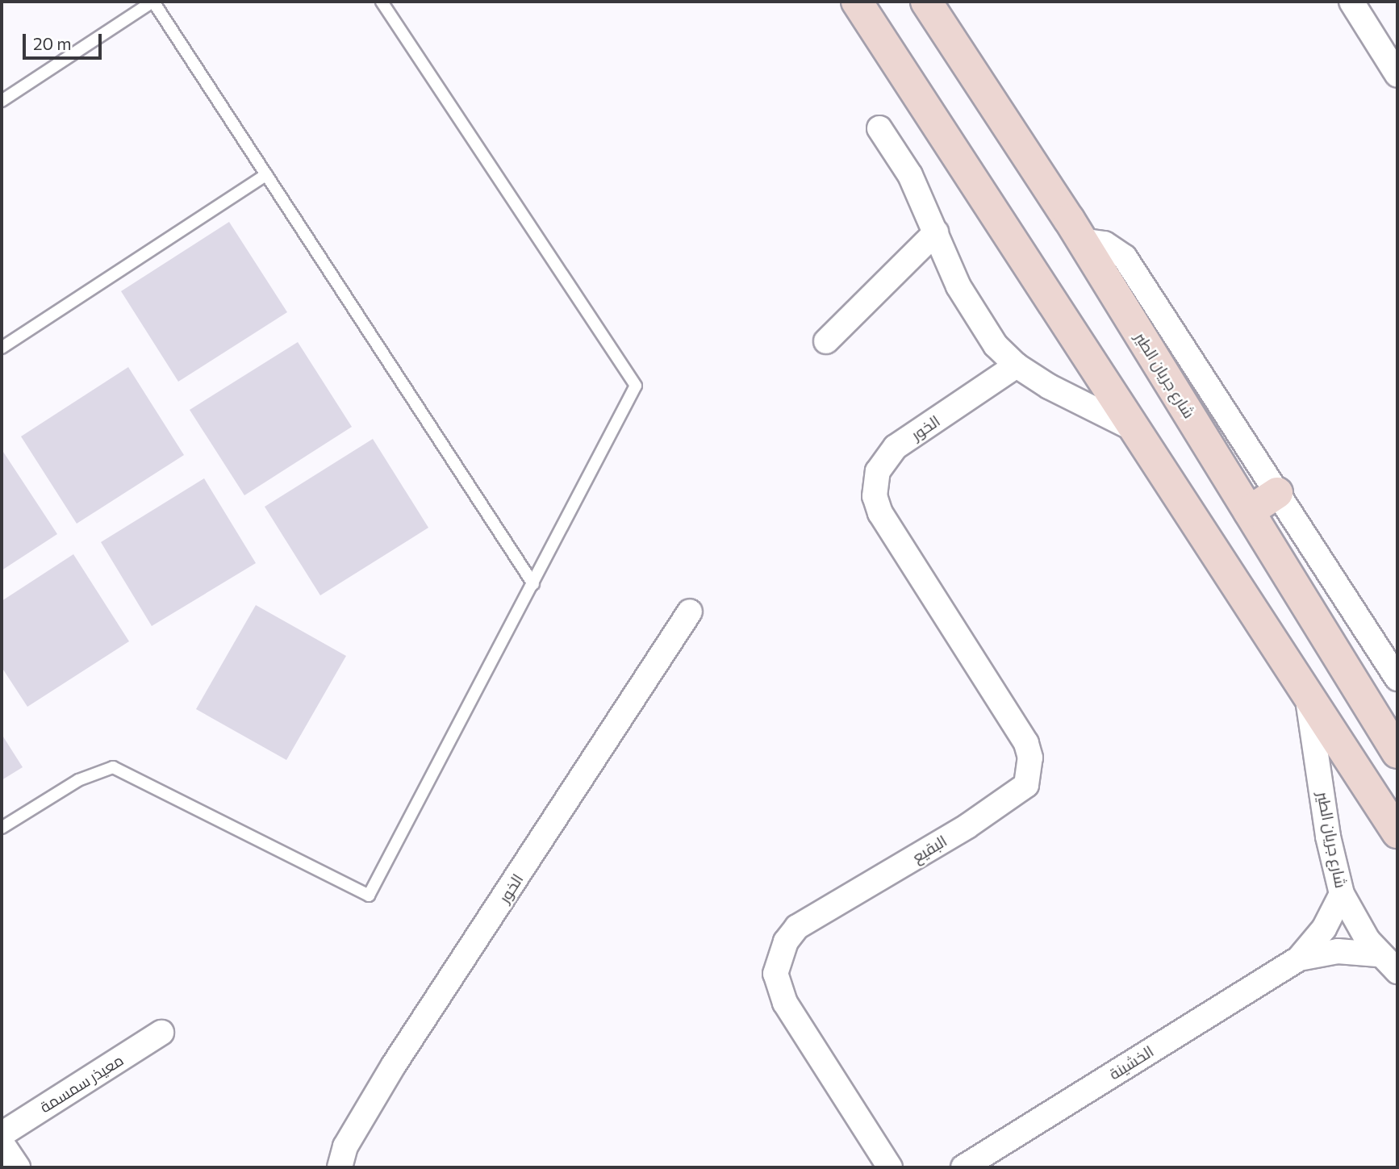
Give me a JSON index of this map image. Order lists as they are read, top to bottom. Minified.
{"streets":{"street":["شارع جريان الطير","الخور","البقيع","الخشينة","معيذر سمسمة"]},"crossings":[["شارع جريان الطير","الخشينة"],["الخور","البقيع"]],"scale_bar":"20 m"}
